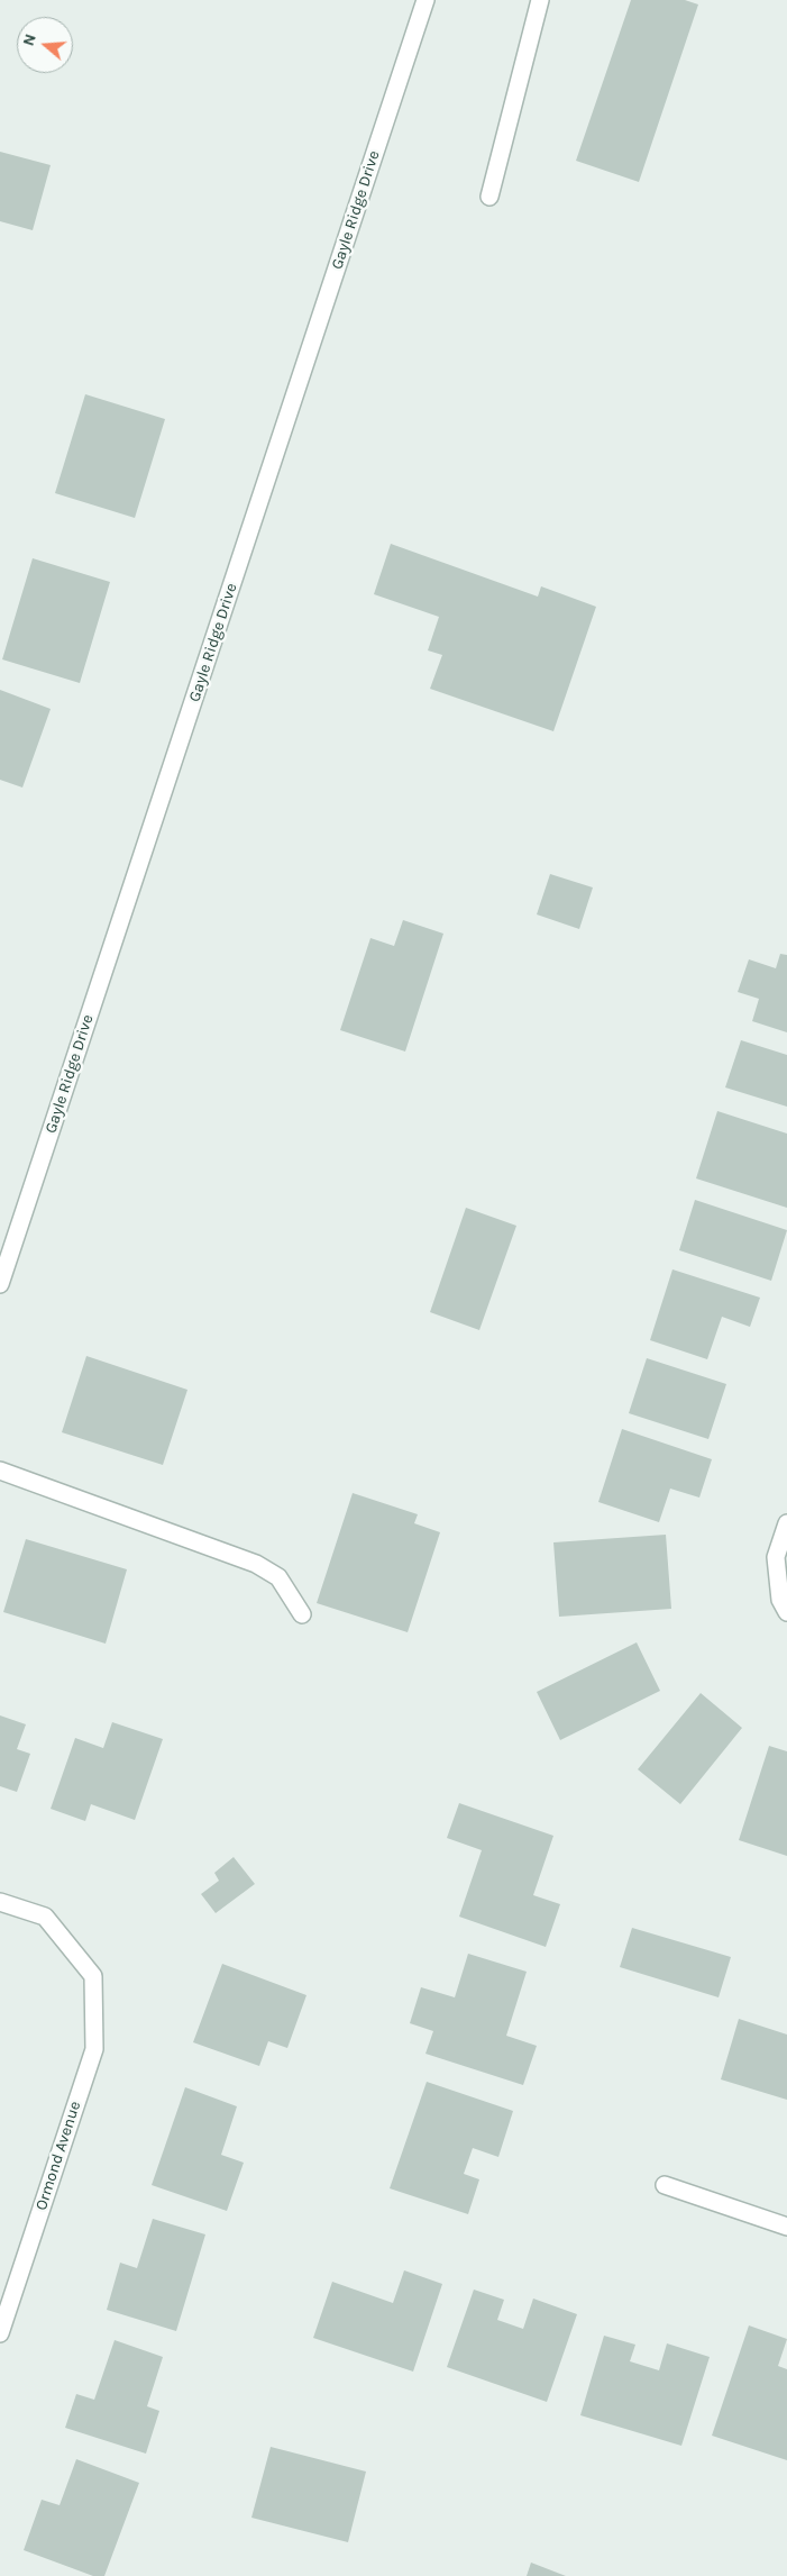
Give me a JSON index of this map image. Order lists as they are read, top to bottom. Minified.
{"streets":{"street":["Gayle Ridge Drive","Ormond Avenue"]},"north":"left"}
